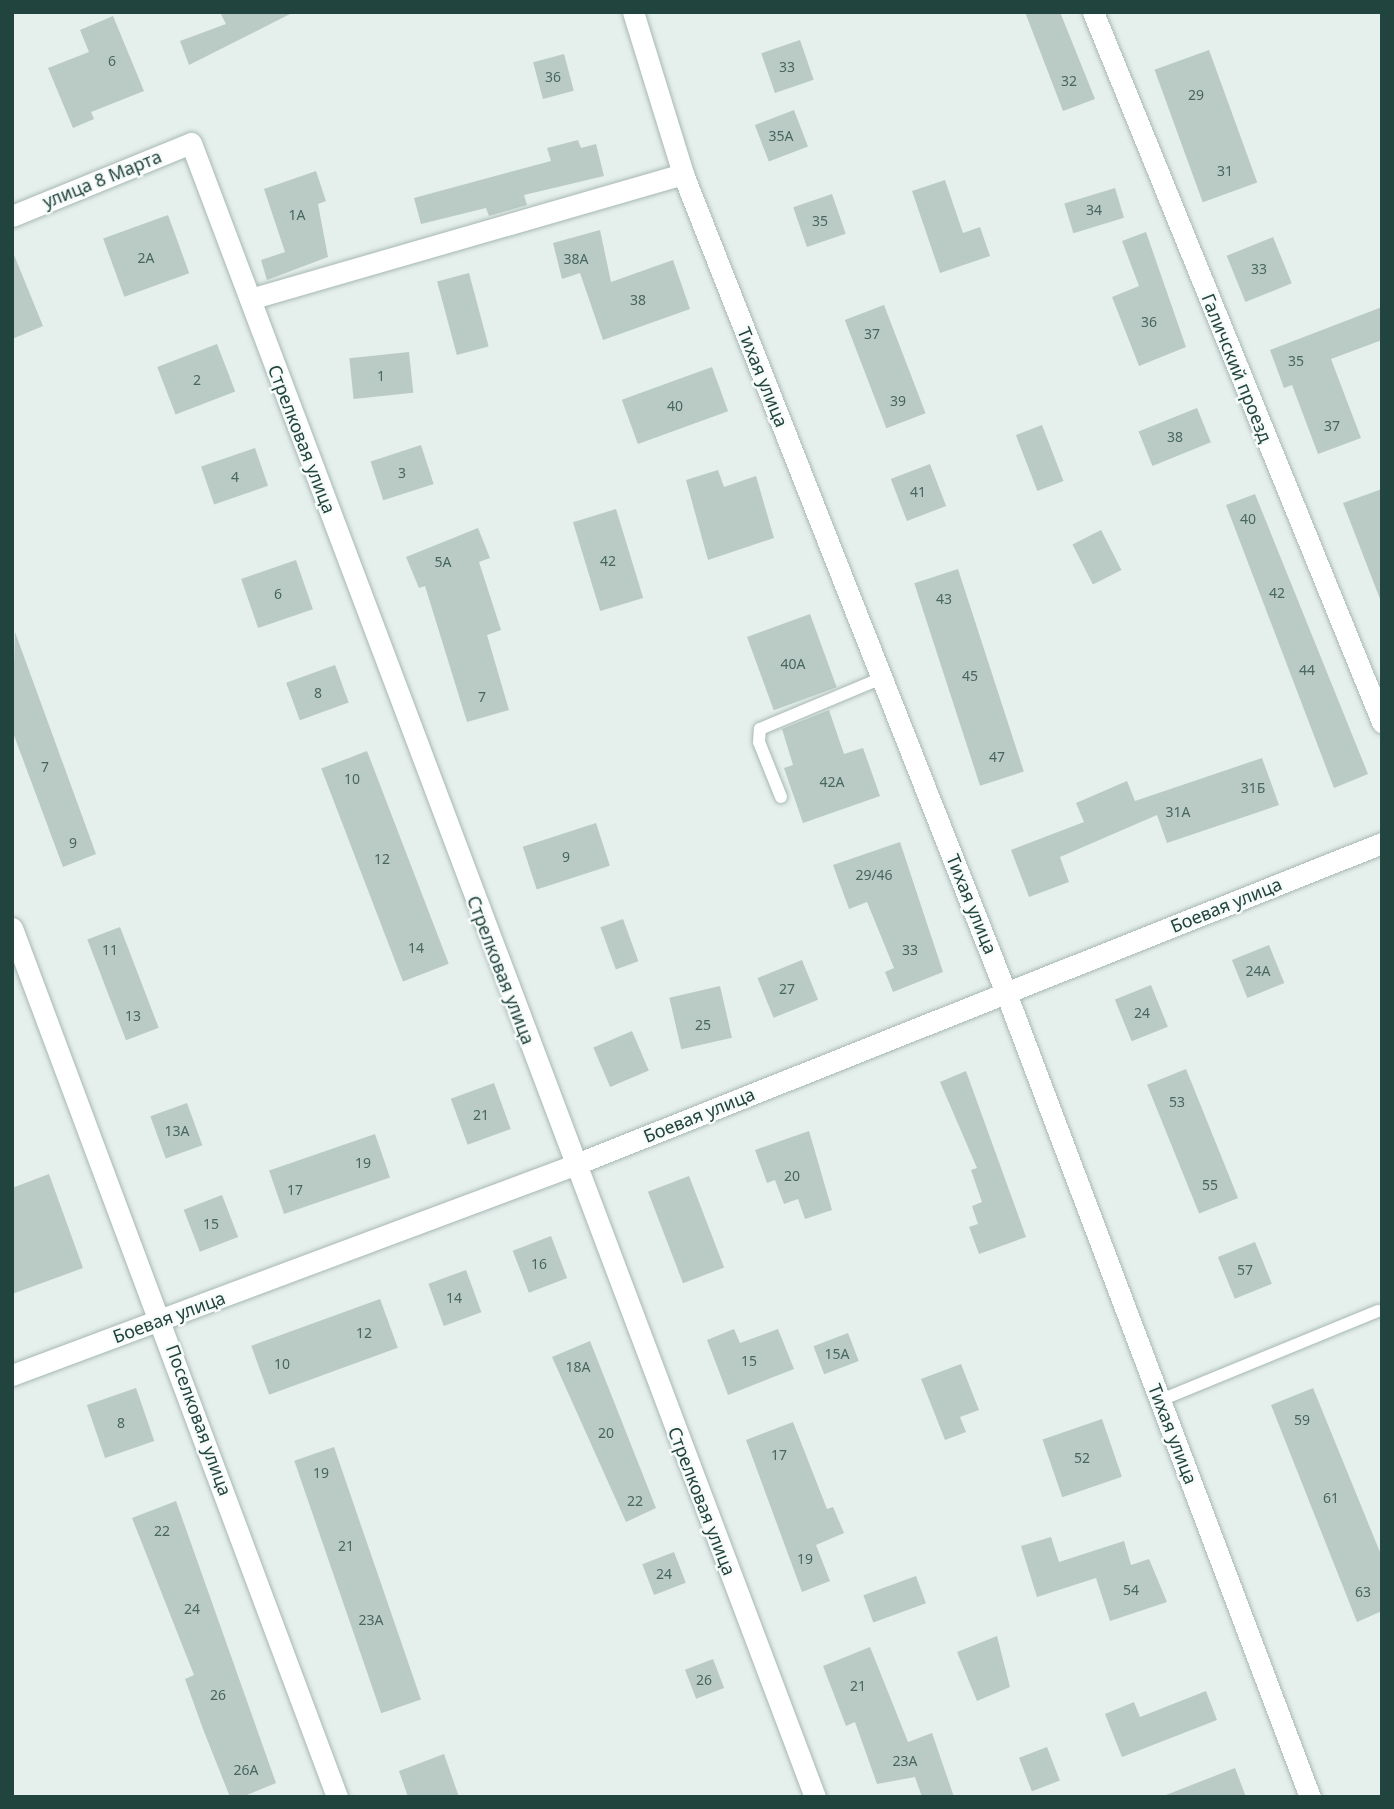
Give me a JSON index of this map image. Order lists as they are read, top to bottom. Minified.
{"streets":{"street":["улица 8 Марта","Галичский проезд","Тихая улица","Стрелковая улица","Боевая улица","Поселковая улица"]},"crossings":[["улица 8 Марта","Стрелковая улица"],["Тихая улица","Боевая улица"],["Стрелковая улица","Боевая улица"],["Боевая улица","Поселковая улица"]],"house_numbers":["6","33","36","32","29","35А","31","34","1А","35","2А","38А","33","38","36","37","35","1","2","39","40","37","38","3","4","41","40","42","5А","42","6","43","40А","44","45","8","7","47","7","10","42А","31Б","31А","9","9","12","29/46","14","11","33","24А","27","24","13","25","53","21","13А","19","20","55","17","15","16","57","14","12","15А","15","10","18А","59","8","20","17","52","19","61","22","22","21","19","24","54","63","24","23А","26","21","26","23А","26А"]}
